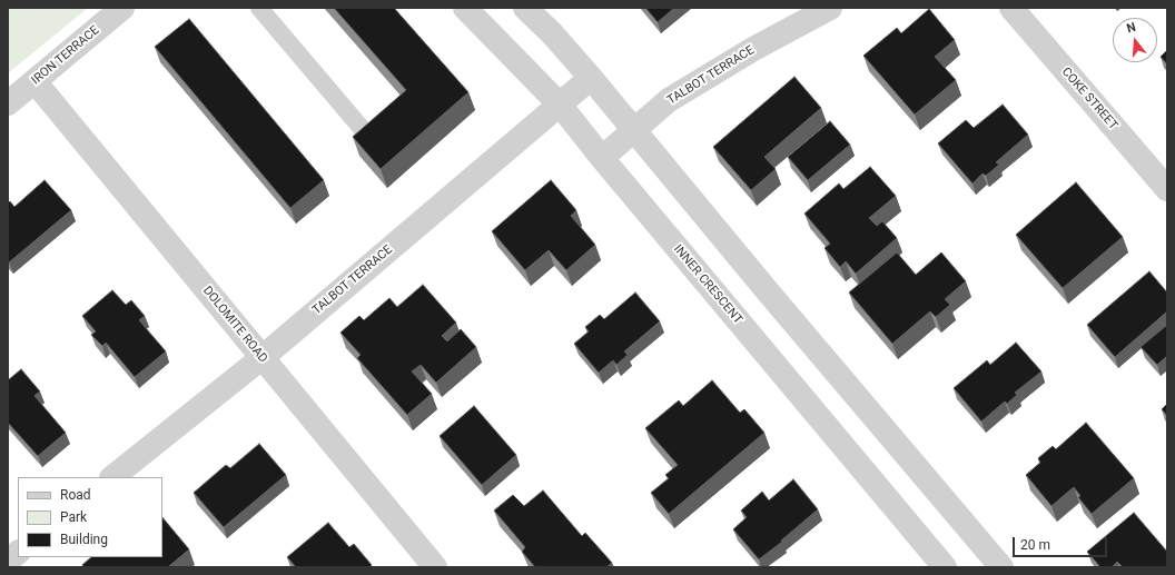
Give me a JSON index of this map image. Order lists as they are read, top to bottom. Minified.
{"streets":{"street":["IRON TERRACE","TALBOT TERRACE","COKE STREET","INNER CRESCENT","DOLOMITE ROAD"]},"crossings":[["IRON TERRACE","DOLOMITE ROAD"],["TALBOT TERRACE","INNER CRESCENT"],["TALBOT TERRACE","DOLOMITE ROAD"]],"legend":["Road","Park","Building"],"scale_bar":"20 m","north":"top"}
